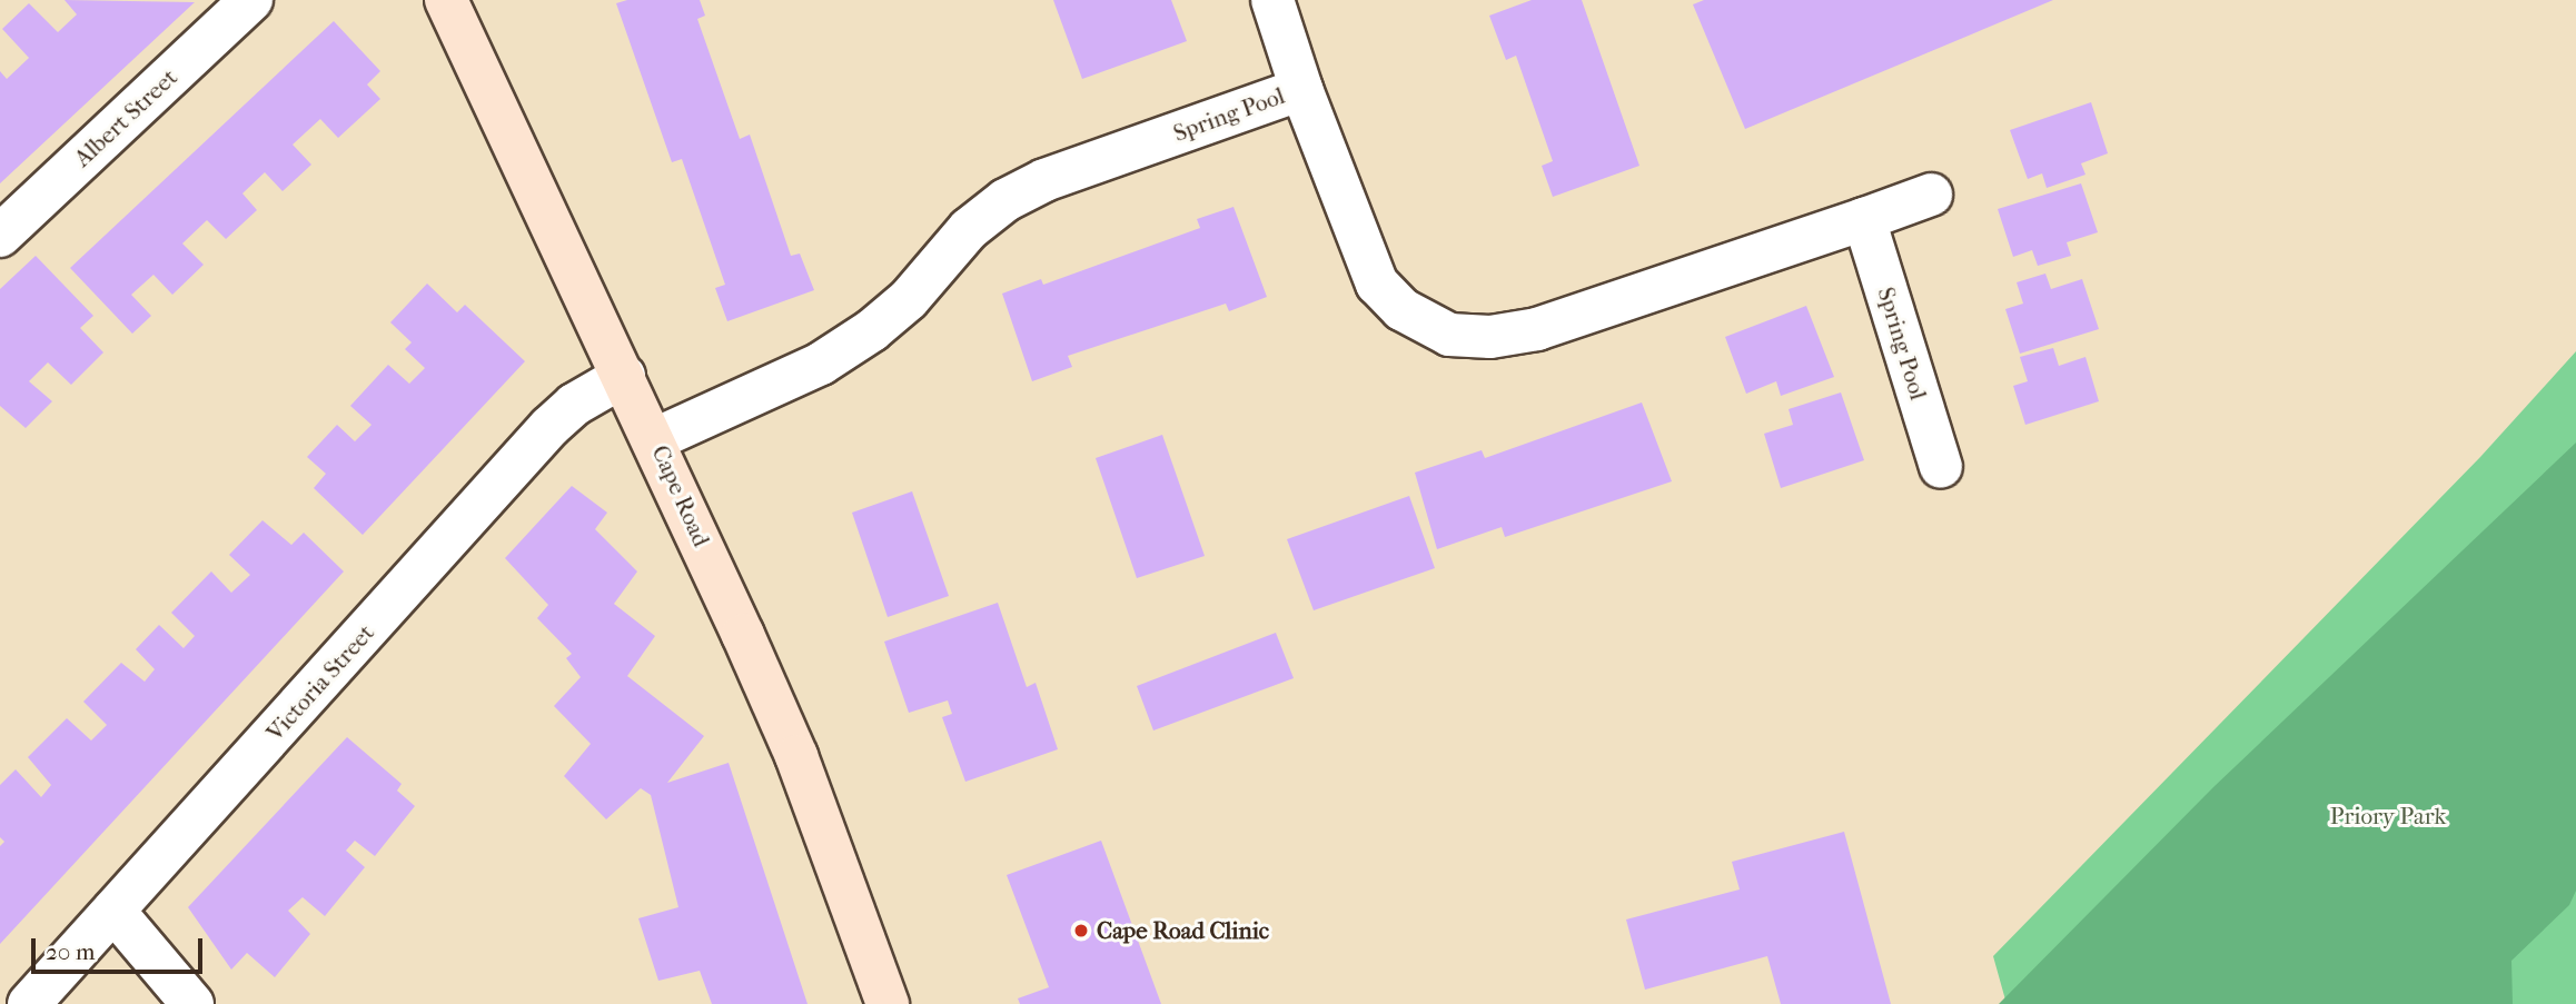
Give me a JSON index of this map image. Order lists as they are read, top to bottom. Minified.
{"streets":{"street":["Spring Pool","Albert Street","Cape Road","Victoria Street"]},"crossings":[["Spring Pool","Cape Road"],["Cape Road","Victoria Street"]],"parks":["Priory Park"],"places":["Cape Road Clinic"],"scale_bar":"20 m"}
